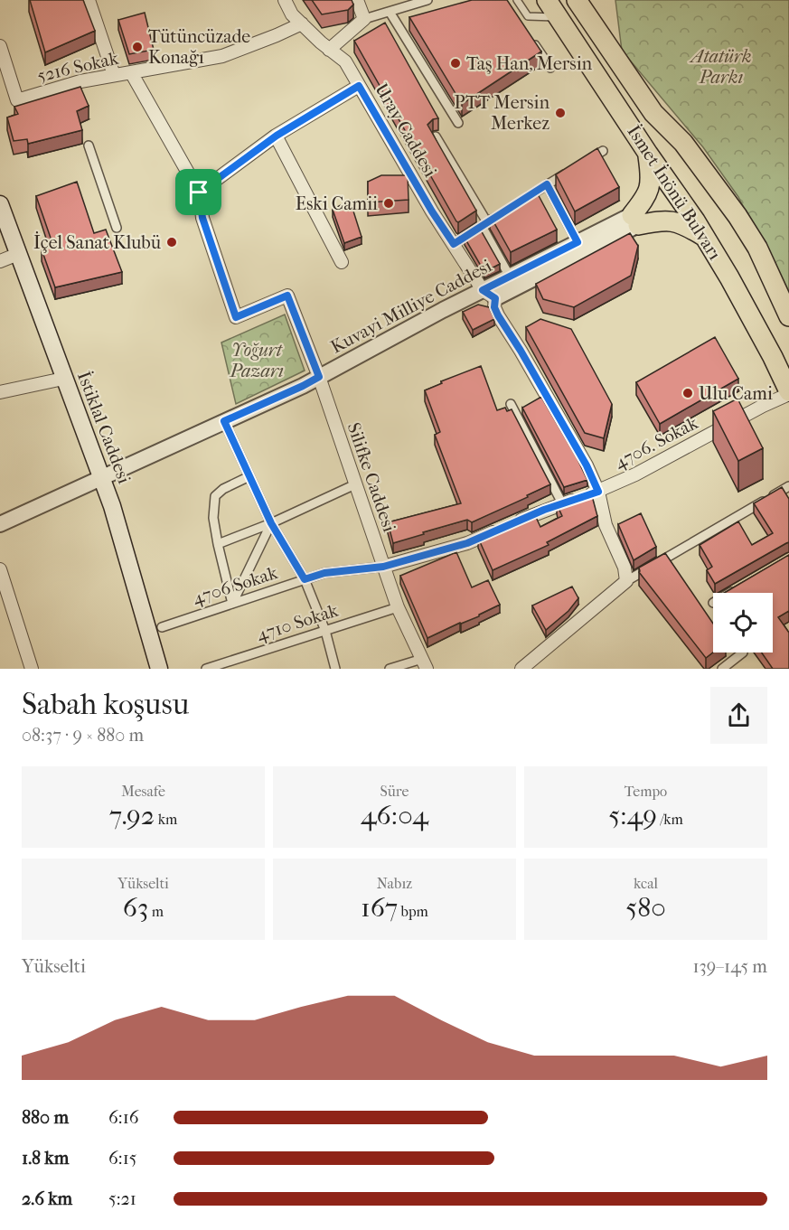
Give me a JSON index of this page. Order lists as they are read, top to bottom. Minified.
{"streets":{"main road":["İsmet İnönü Bulvarı","İstiklal Caddesi"],"street":["5216 Sokak","Uray Caddesi","Kuvayi Milliye Caddesi","4706. Sokak","Silifke Caddesi","4706 Sokak","4710 Sokak"]},"crossings":[["5216 Sokak","Uray Caddesi"],["Uray Caddesi","Kuvayi Milliye Caddesi"],["Uray Caddesi","4706. Sokak"],["İsmet İnönü Bulvarı","4706. Sokak"],["Kuvayi Milliye Caddesi","İstiklal Caddesi"],["Kuvayi Milliye Caddesi","Silifke Caddesi"],["4706. Sokak","Silifke Caddesi"],["4706. Sokak","4706 Sokak"],["Silifke Caddesi","4706 Sokak"],["Silifke Caddesi","4710 Sokak"]],"parks":["Atatürk Parkı","Yoğurt Pazarı"],"places":["Tütüncüzade Konağı","Taş Han, Mersin","PTT Mersin Merkez","Eski Camii","İçel Sanat Klubü","Ulu Cami"],"page":{"heading":["Sabah koşusu","08:37 · 9 × 880 m"],"stats":[["Mesafe","7.92 km"],["Süre","46:04"],["Tempo","5:49 /km"],["Yükselti","63 m"],["Nabız","167 bpm"],["kcal","580"]],"chart":["Yükselti","139–145 m"],"list":[{"name":"880 m","note":"6:16"},{"name":"1.8 km","note":"6:15"},{"name":"2.6 km","note":"5:21"}]}}
